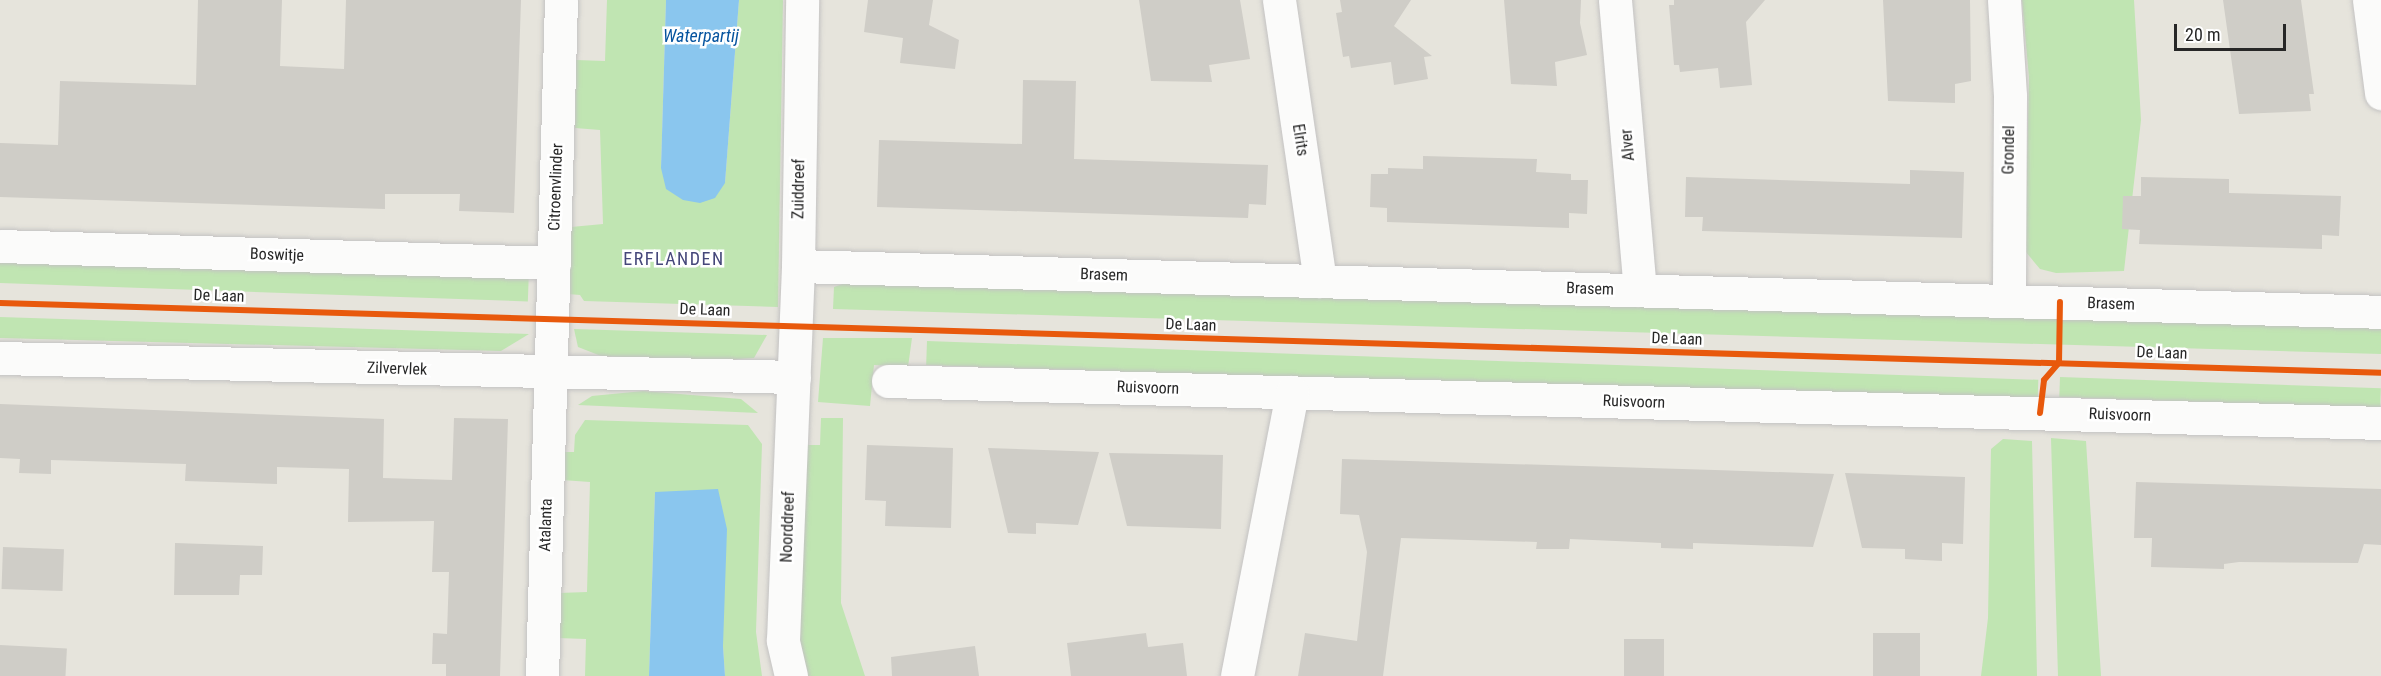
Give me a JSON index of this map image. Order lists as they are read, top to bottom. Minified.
{"streets":{"street":["Elrits","Alver","Grondel","Citroenvlinder","Zuiddreef","Boswitje","Brasem","Zilvervlek","Ruisvoorn","Atalanta","Noorddreef"],"cycle path":["De Laan"]},"crossings":[["Elrits","Brasem"],["Alver","Brasem"],["Grondel","Brasem"],["Citroenvlinder","Boswitje"],["Citroenvlinder","Zilvervlek"],["Citroenvlinder","Atalanta"],["Zuiddreef","Brasem"],["Zuiddreef","Zilvervlek"],["Zuiddreef","Noorddreef"],["Zilvervlek","Atalanta"],["Zilvervlek","Noorddreef"]],"districts":["ERFLANDEN"],"water":["Waterpartij"],"scale_bar":"20 m"}
